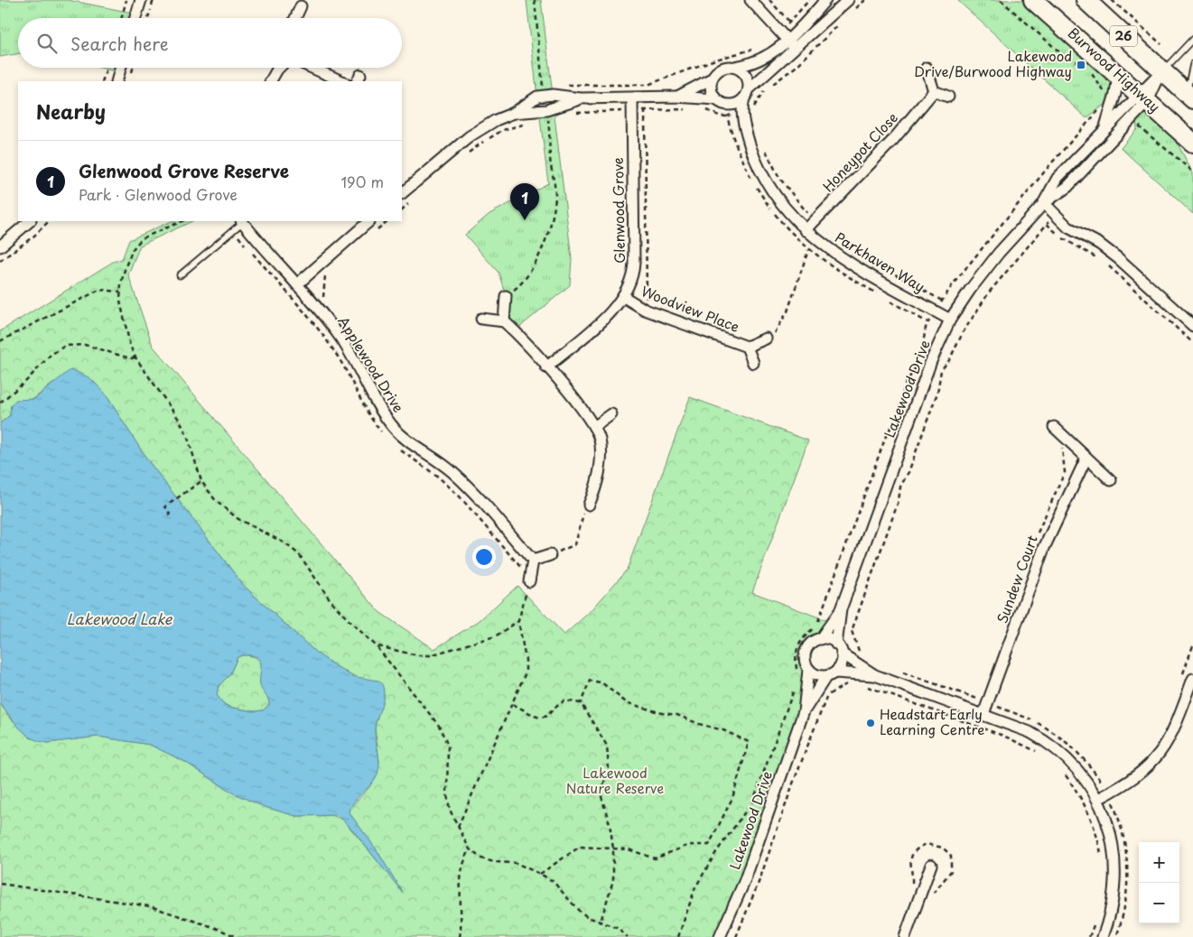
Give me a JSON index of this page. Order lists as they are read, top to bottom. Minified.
{"streets":{"highway":["26","Burwood Highway"],"street":["Honeypot Close","Glenwood Grove","Parkhaven Way","Woodview Place","Applewood Drive","Lakewood Drive","Sundew Court"]},"crossings":[["26","Lakewood Drive"],["Burwood Highway","Lakewood Drive"],["Honeypot Close","Parkhaven Way"],["Glenwood Grove","Woodview Place"],["Parkhaven Way","Lakewood Drive"]],"water":["Lakewood Lake"],"parks":["Lakewood Nature Reserve"],"places":{"transit":["Lakewood Drive/Burwood Highway"],"other":["Headstart Early Learning Centre"]},"page":{"search":"Search here","heading":"Nearby","list":[{"mark":"1","name":"Glenwood Grove Reserve","note":"Park · Glenwood Grove","value":"190 m"}],"pins":"1","map_buttons":["+","−"]}}
